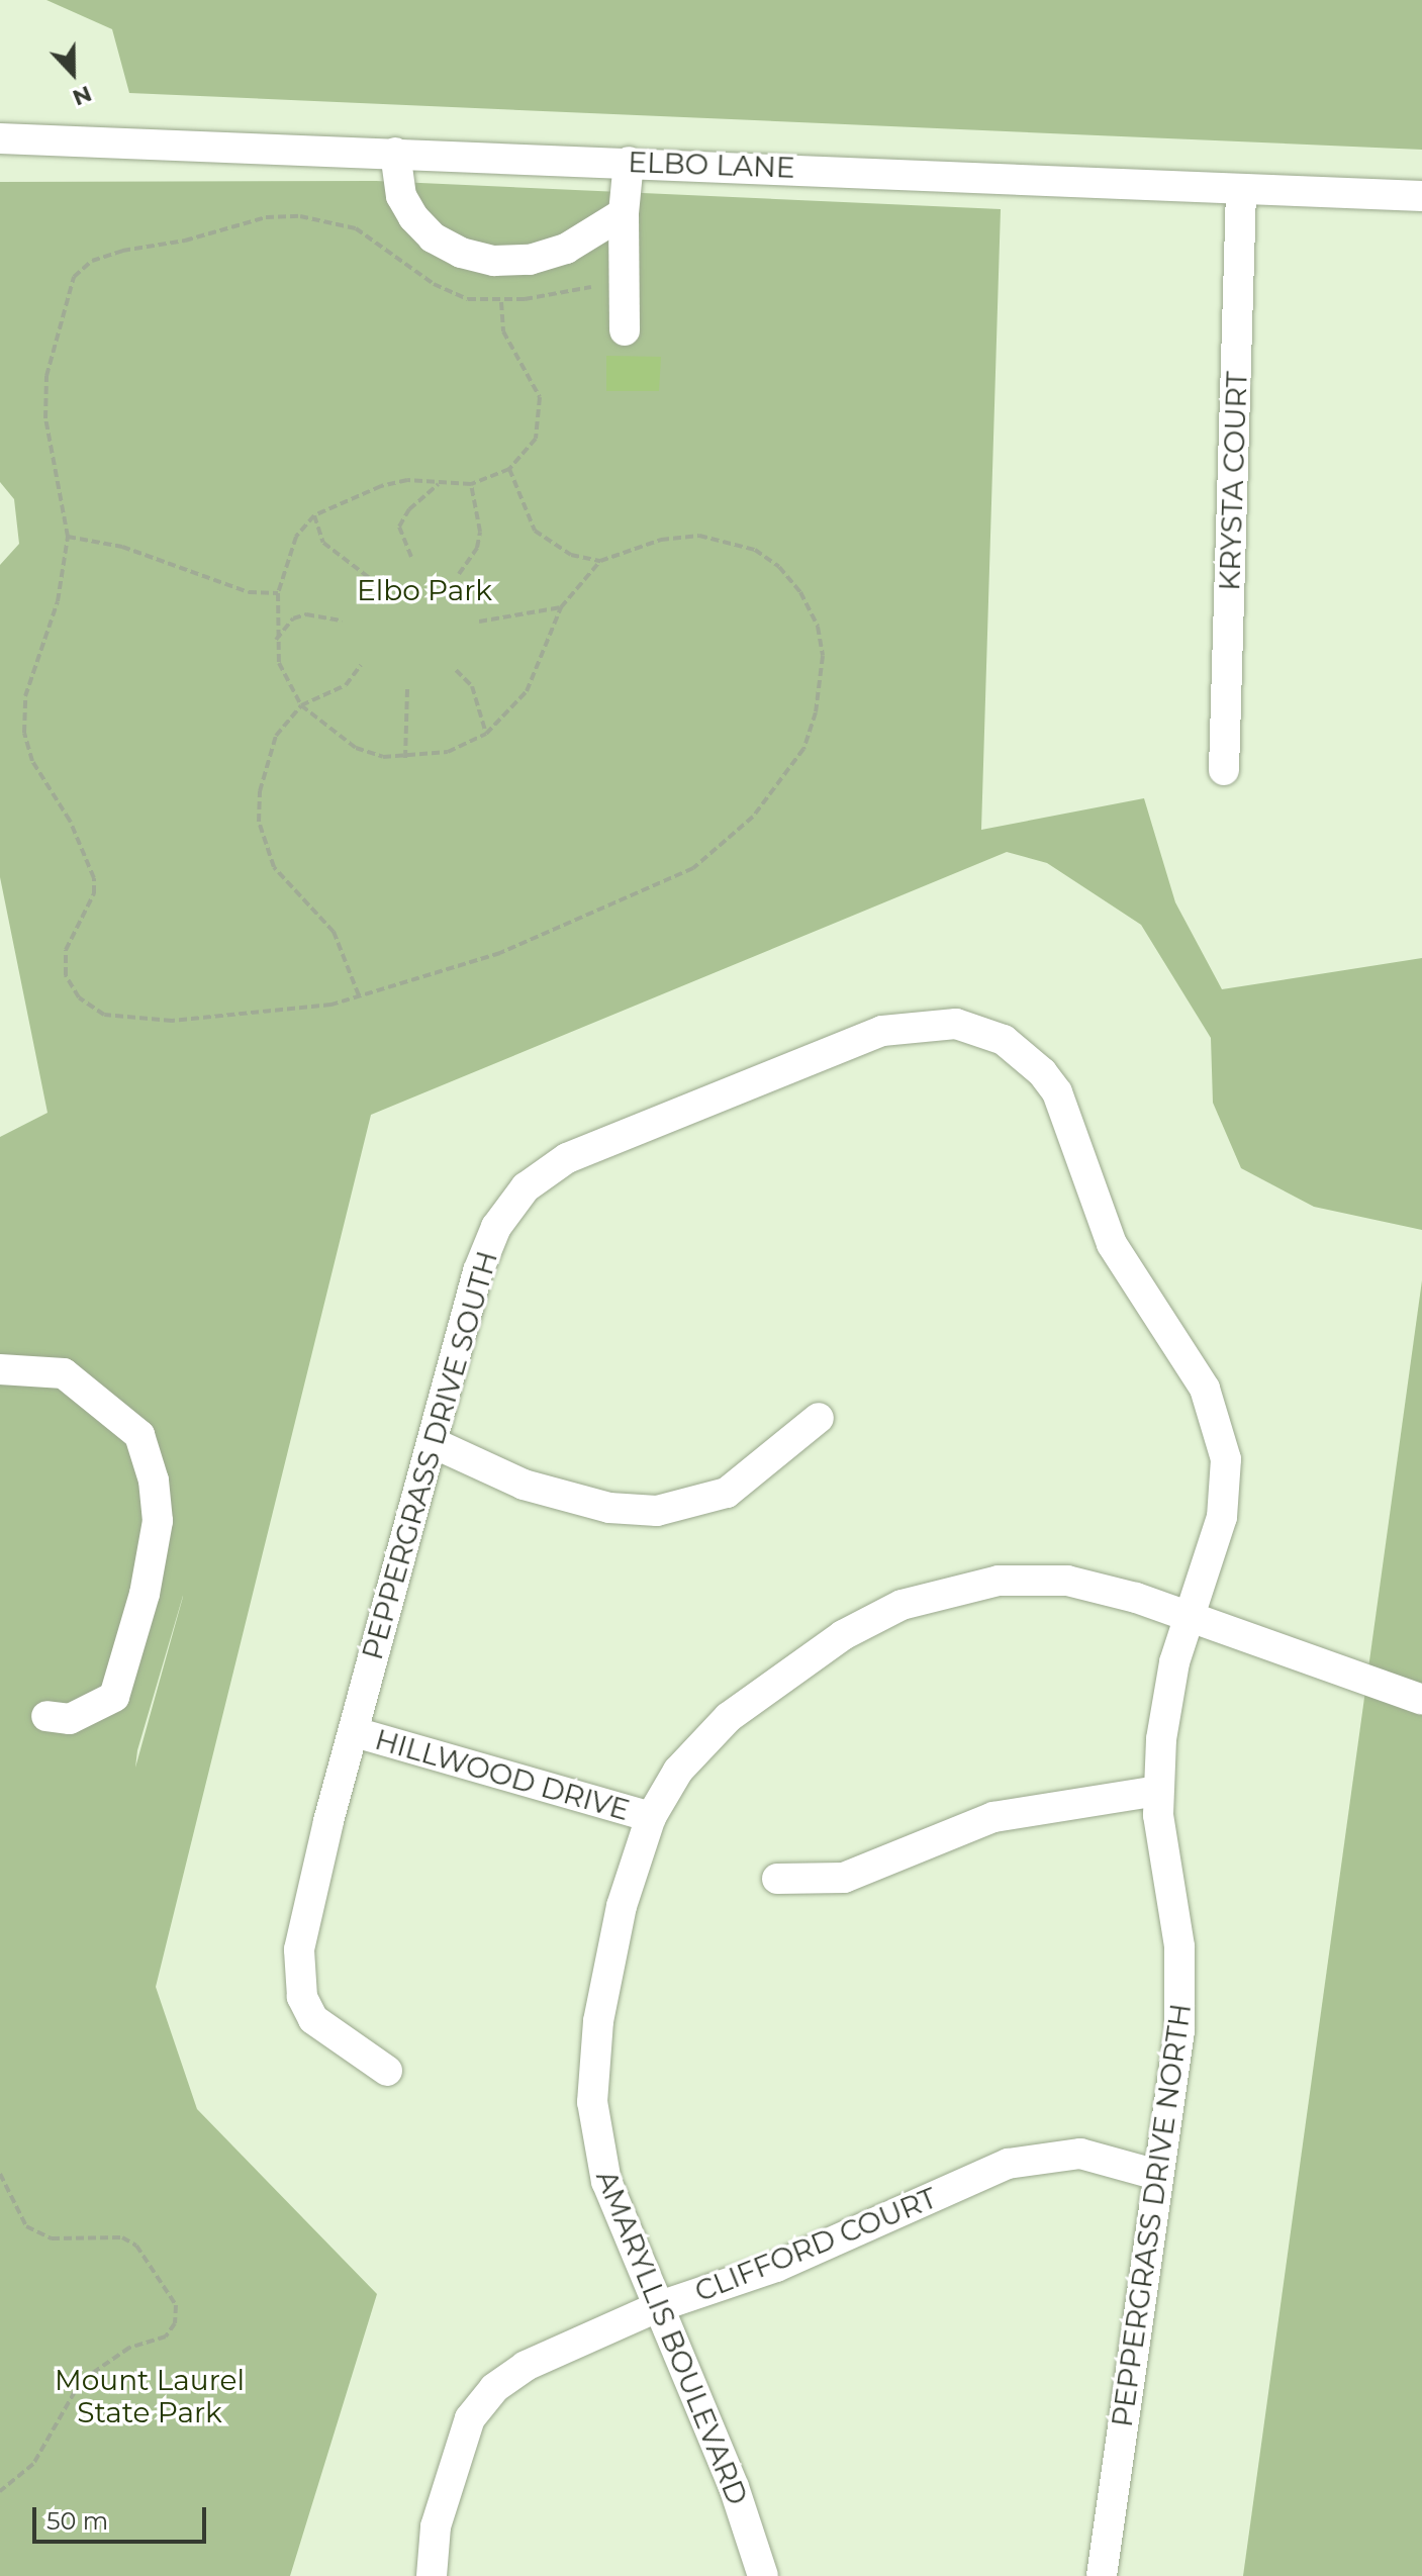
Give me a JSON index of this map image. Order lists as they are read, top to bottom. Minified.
{"streets":{"street":["ELBO LANE","KRYSTA COURT","PEPPERGRASS DRIVE SOUTH","HILLWOOD DRIVE","PEPPERGRASS DRIVE NORTH","CLIFFORD COURT","AMARYLLIS BOULEVARD"]},"crossings":[["ELBO LANE","KRYSTA COURT"],["PEPPERGRASS DRIVE SOUTH","HILLWOOD DRIVE"],["PEPPERGRASS DRIVE SOUTH","PEPPERGRASS DRIVE NORTH"],["PEPPERGRASS DRIVE SOUTH","AMARYLLIS BOULEVARD"],["HILLWOOD DRIVE","AMARYLLIS BOULEVARD"],["PEPPERGRASS DRIVE NORTH","CLIFFORD COURT"],["PEPPERGRASS DRIVE NORTH","AMARYLLIS BOULEVARD"],["CLIFFORD COURT","AMARYLLIS BOULEVARD"]],"parks":["Elbo Park","Mount Laurel State Park"],"scale_bar":"50 m","north":"bottom"}
